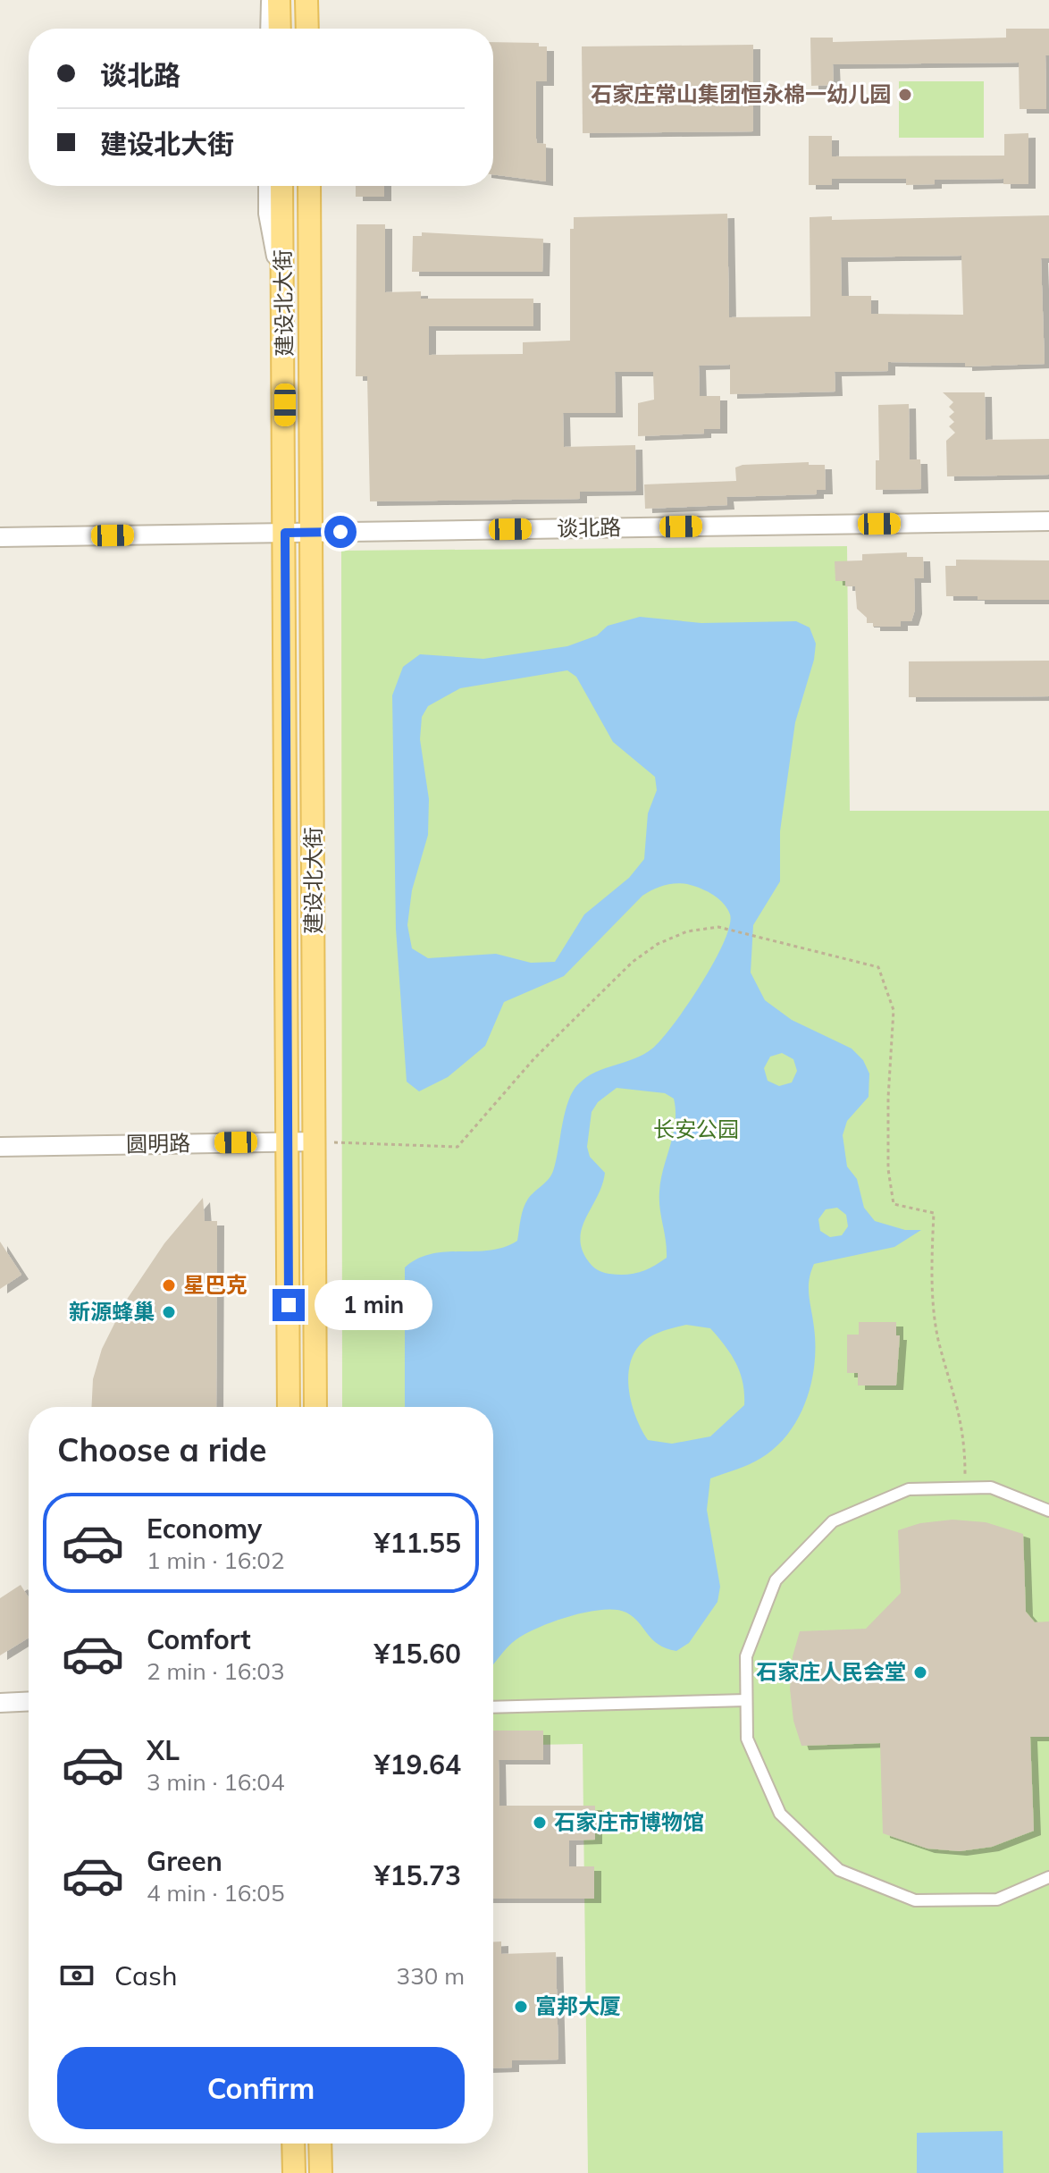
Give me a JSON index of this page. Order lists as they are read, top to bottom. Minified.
{"streets":{"main road":["建设北大街"],"street":["谈北路","圆明路"]},"crossings":[["建设北大街","谈北路"],["建设北大街","圆明路"]],"parks":["长安公园"],"places":["石家庄常山集团恒永棉一幼儿园","星巴克","新源蜂巢","石家庄人民会堂","石家庄市博物馆","富邦大厦"],"page":{"banner":["谈北路","建设北大街"],"bubble":"1 min","heading":"Choose a ride","list":[{"name":"Economy","note":"1 min · 16:02","value":"¥11.55"},{"name":"Comfort","note":"2 min · 16:03","value":"¥15.60"},{"name":"XL","note":"3 min · 16:04","value":"¥19.64"},{"name":"Green","note":"4 min · 16:05","value":"¥15.73"}],"pay":["Cash","330 m"],"buttons":"Confirm"}}
